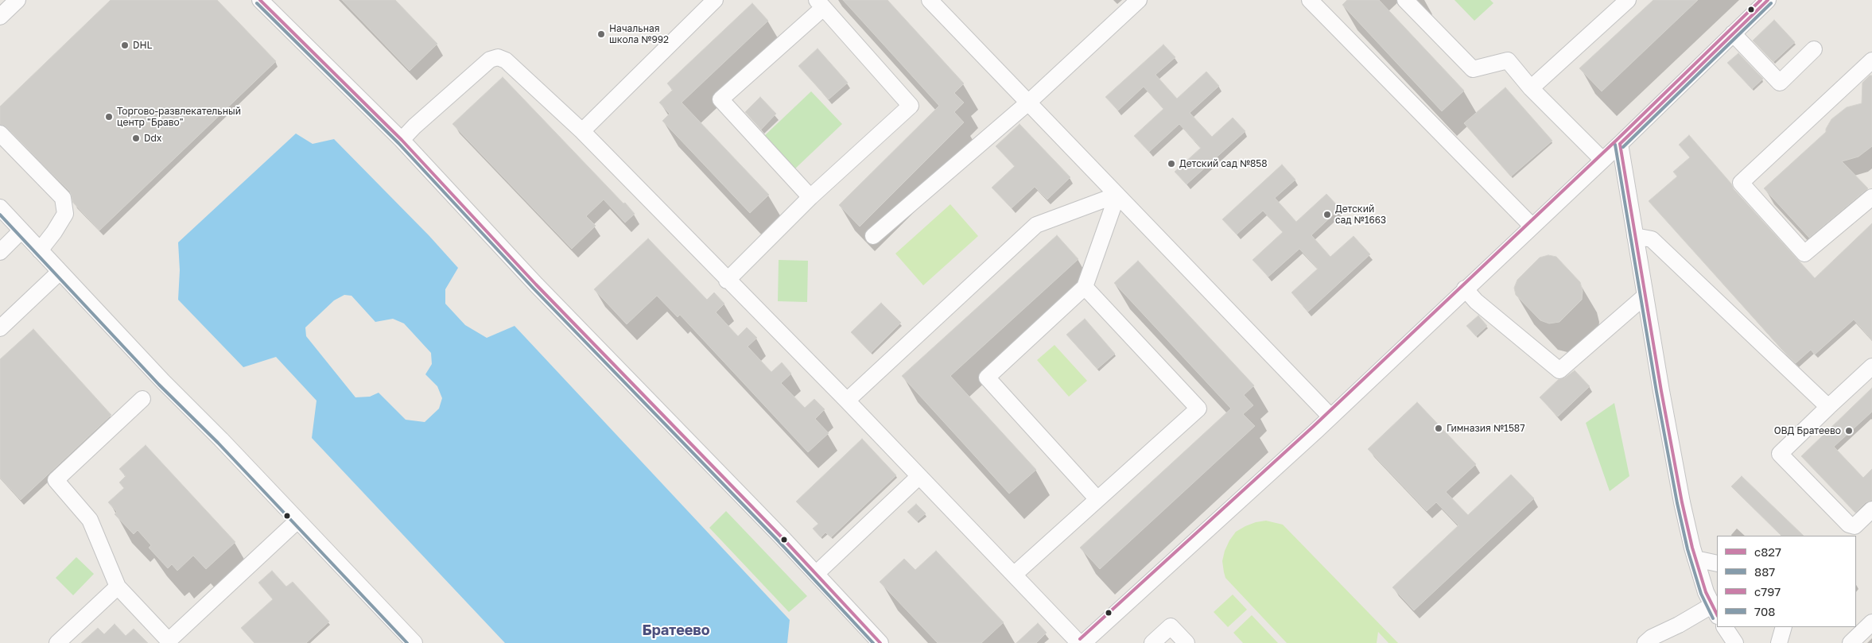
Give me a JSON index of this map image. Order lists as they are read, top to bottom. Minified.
{"districts":["Братеево"],"places":["Начальная школа №992","DHL","Торгово-развлекательный центр \"Браво\"","Ddx","Детский сад №858","Детский сад №1663","Гимназия №1587","ОВД Братеево"],"lines":["transit line с827","transit line с797","transit line 887","transit line 708"],"legend":["с827","887","с797","708"]}
